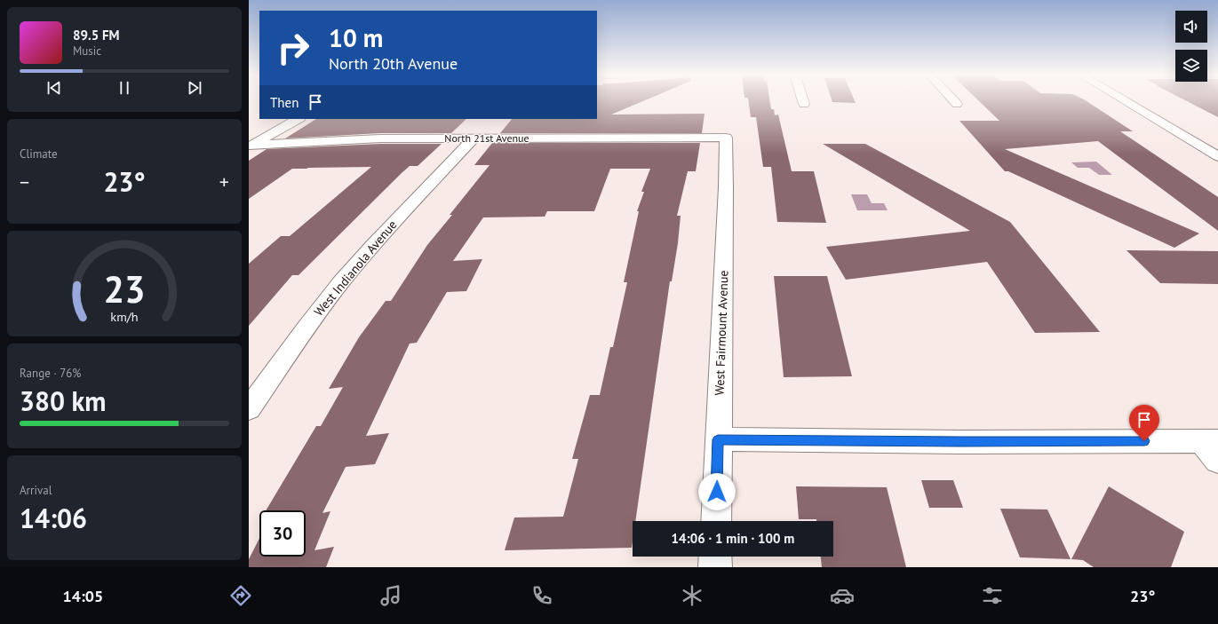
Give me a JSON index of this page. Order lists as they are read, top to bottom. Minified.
{"streets":{"street":["North 21st Avenue","West Indianola Avenue","West Fairmount Avenue"]},"crossings":[["North 21st Avenue","West Indianola Avenue"],["North 21st Avenue","West Fairmount Avenue"]],"page":{"turn":["10 m","North 20th Avenue"],"song":["89.5 FM","Music"],"then":"Then","tile":["Climate",["Range · 76%","380 km"],["Arrival","14:06"]],"heat":["−","23°","+"],"limit":"30","trip":"14:06 · 1 min · 100 m","tabs":["14:05","23°"],"gauge":["23","km/h"]}}
